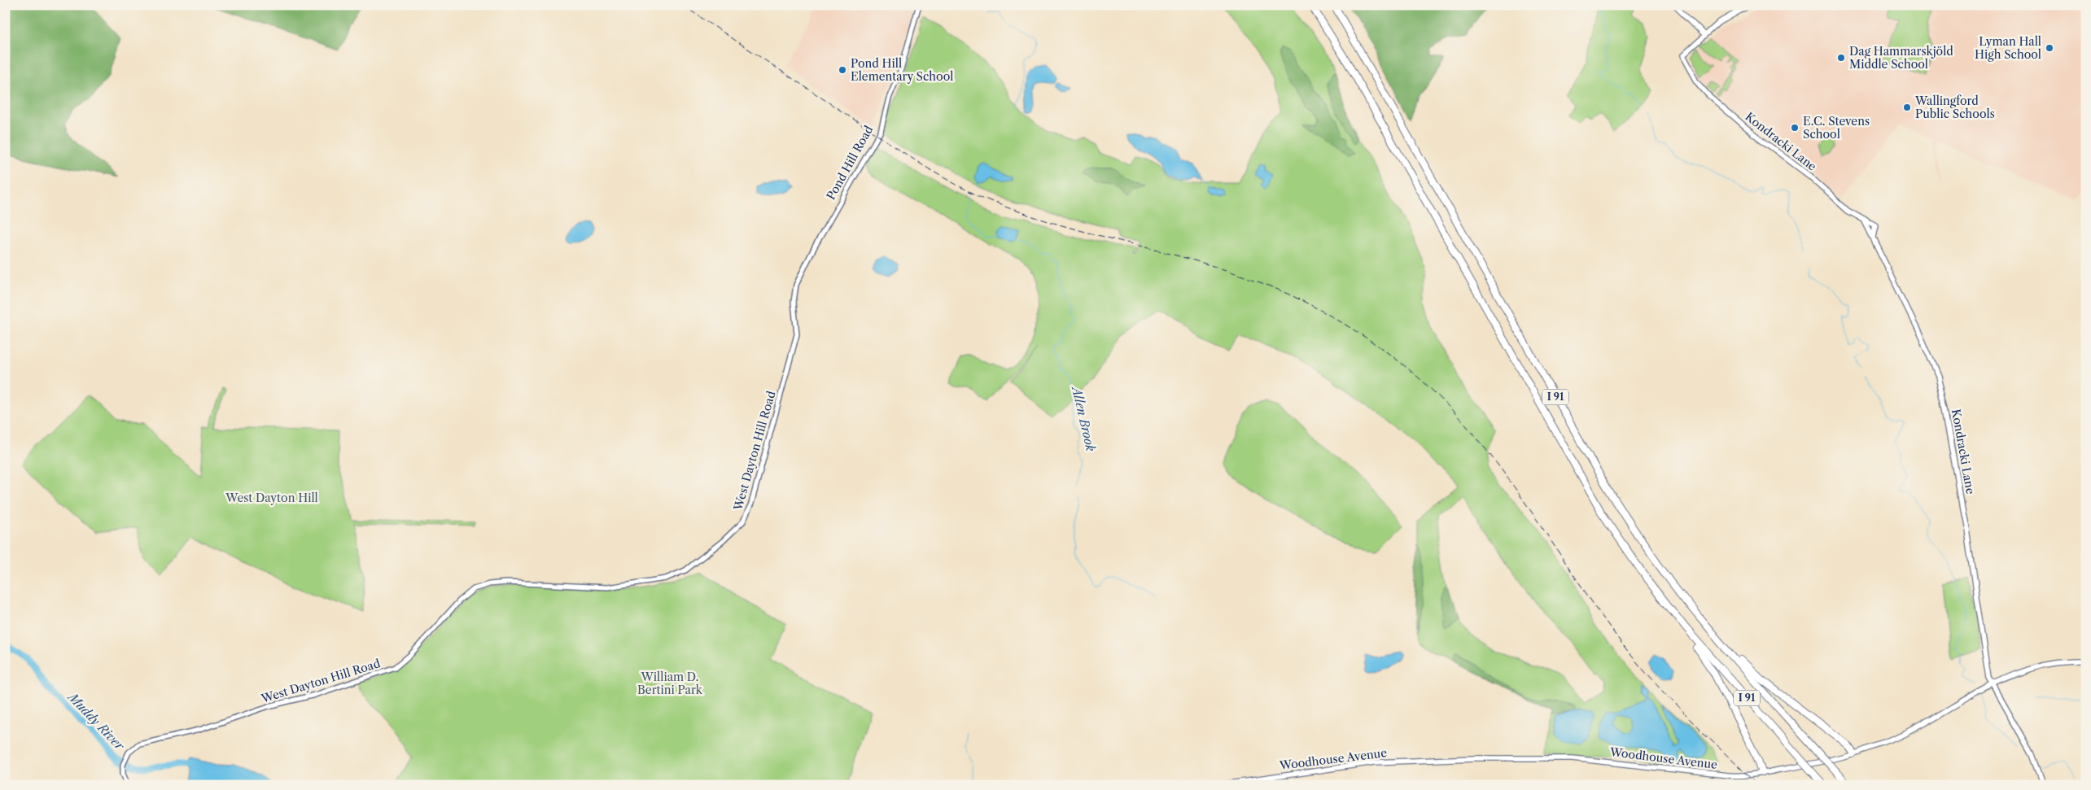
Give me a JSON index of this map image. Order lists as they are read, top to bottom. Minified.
{"streets":{"highway":["I 91"],"main road":["Kondracki Lane","Woodhouse Avenue"],"street":["Pond Hill Road","West Dayton Hill Road"]},"crossings":[["Kondracki Lane","Woodhouse Avenue"],["Pond Hill Road","West Dayton Hill Road"]],"water":["Allen Brook","Muddy River"],"parks":["West Dayton Hill","William D. Bertini Park"],"places":["Lyman Hall High School","Dag Hammarskjöld Middle School","Pond Hill Elementary School","Wallingford Public Schools","E.C. Stevens School"]}
